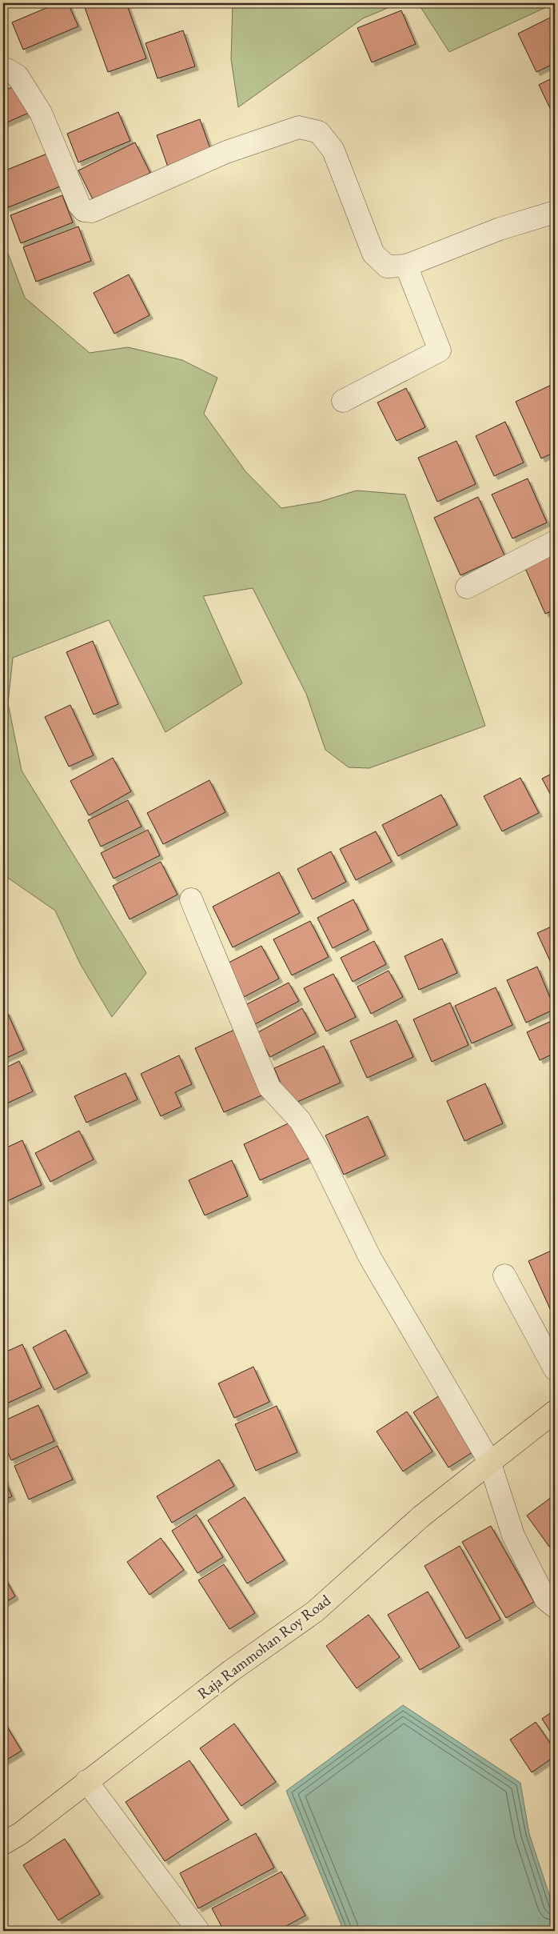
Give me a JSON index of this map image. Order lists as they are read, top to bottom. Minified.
{"streets":{"main road":["Raja Rammohan Roy Road"]}}
